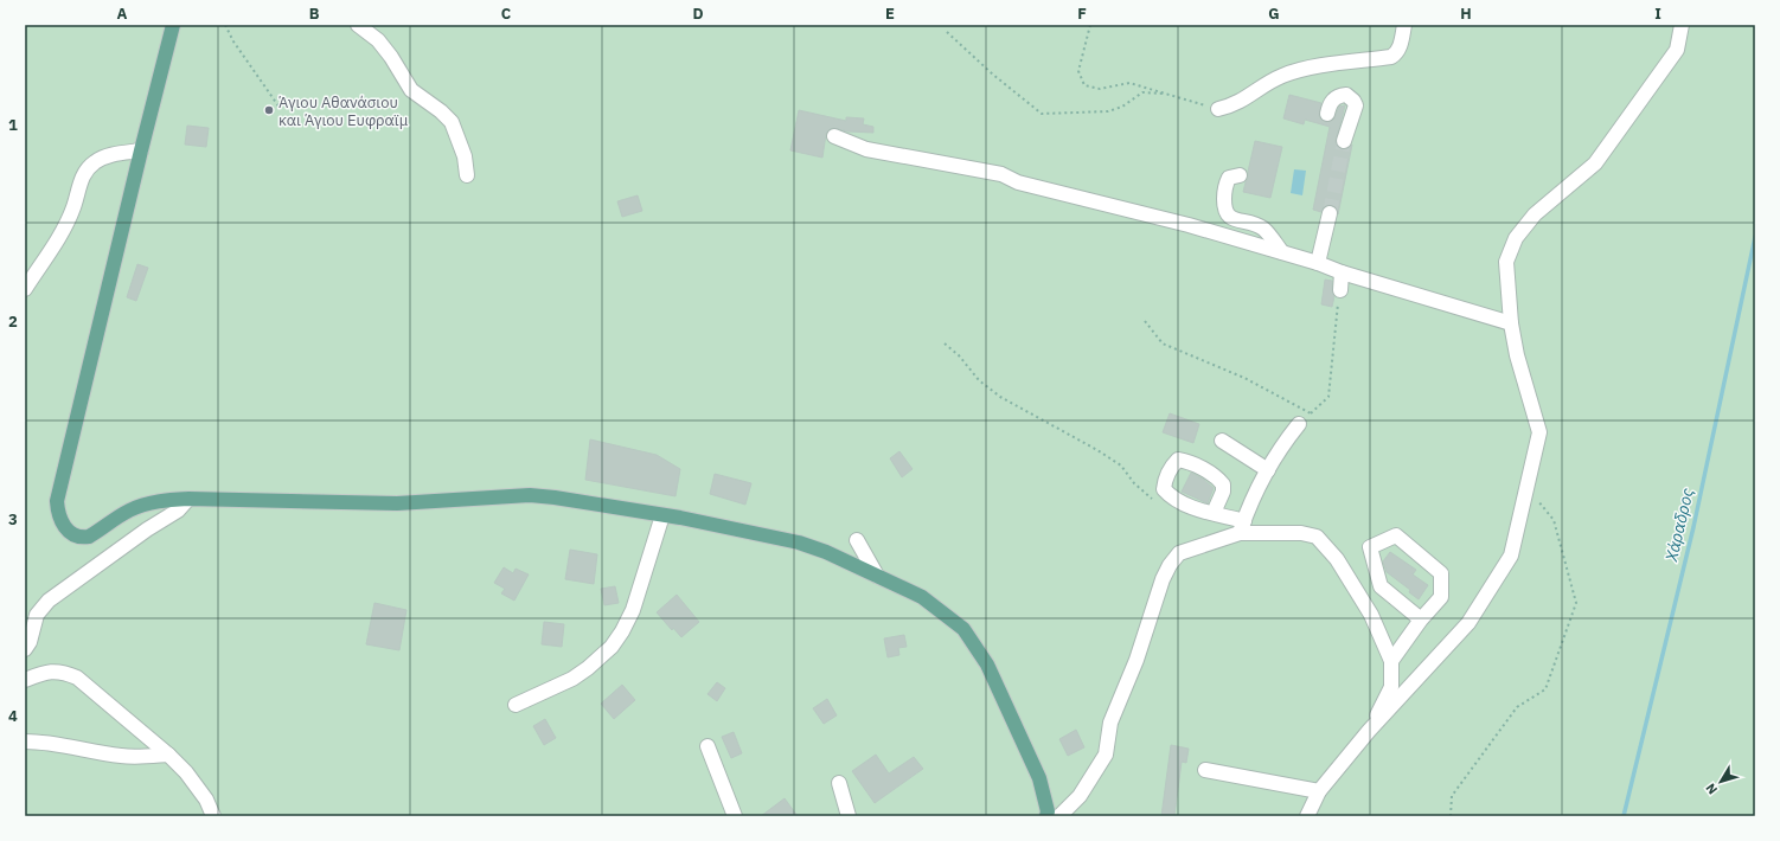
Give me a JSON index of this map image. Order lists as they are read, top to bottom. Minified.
{"water":["Χάραδρος"],"places":["Άγιου Αθανάσιου και Άγιου Ευφραϊμ"],"north":"bottom left","grid":{"columns":["A","B","C","D","E","F","G","H","I"],"rows":["1","2","3","4"]}}
